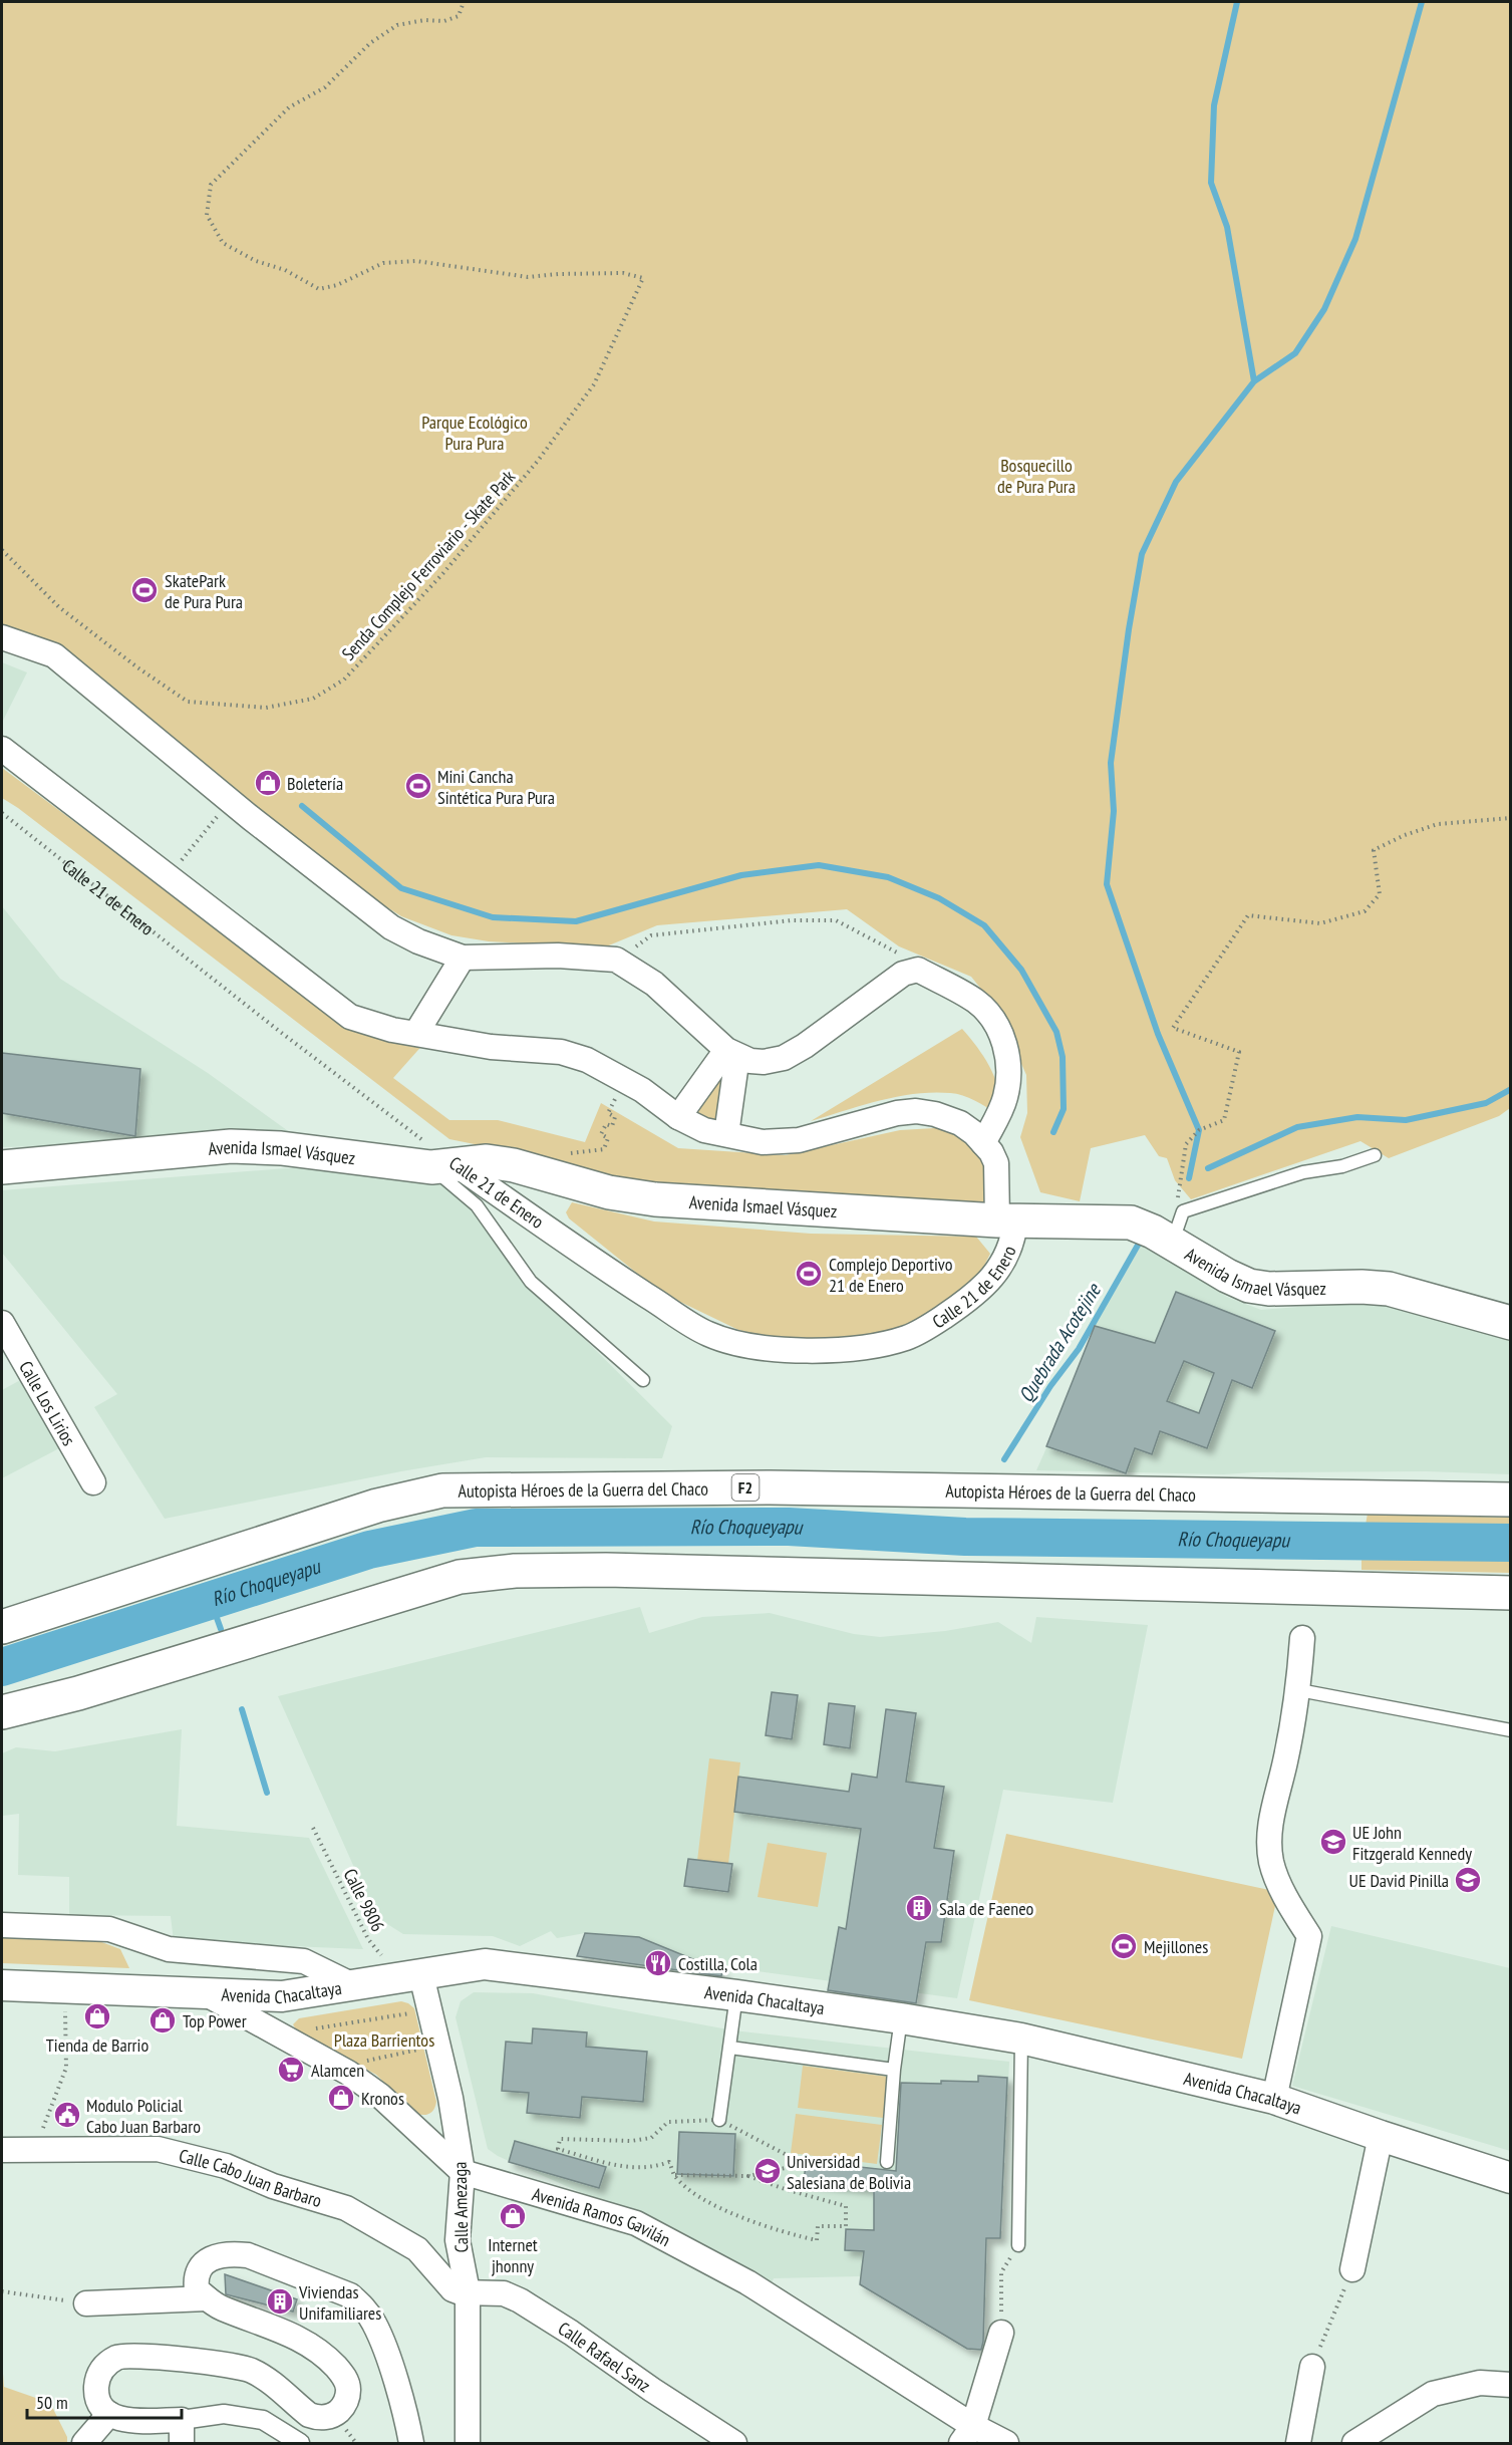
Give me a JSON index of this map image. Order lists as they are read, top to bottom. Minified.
{"streets":{"main road":["Avenida Ismael Vásquez","F2","Autopista Héroes de la Guerra del Chaco"],"street":["Calle 21 de Enero","Calle Los Lirios","Avenida Chacaltaya","Calle Cabo Juan Barbaro","Calle Amezaga","Avenida Ramos Gavilán","Calle Rafael Sanz"],"path":["Senda Complejo Ferroviario - Skate Park","Calle 9806"]},"crossings":[["Calle 21 de Enero","Avenida Ismael Vásquez"],["Calle 9806","Avenida Chacaltaya"],["Calle 9806","Calle Amezaga"],["Avenida Chacaltaya","Calle Amezaga"],["Avenida Chacaltaya","Avenida Ramos Gavilán"],["Calle Cabo Juan Barbaro","Calle Amezaga"],["Calle Cabo Juan Barbaro","Calle Rafael Sanz"],["Calle Amezaga","Avenida Ramos Gavilán"],["Calle Amezaga","Calle Rafael Sanz"]],"water":["Quebrada Acotejine","Río Choqueyapu"],"parks":["Parque Ecológico Pura Pura","Bosquecillo de Pura Pura","Plaza Barrientos"],"places":{"sports":["SkatePark de Pura Pura","Mini Cancha Sintética Pura Pura","Complejo Deportivo 21 de Enero","Mejillones"],"shop":["Boletería","Tienda de Barrio","Top Power","Kronos","Internet jhonny"],"school or university":["UE John Fitzgerald Kennedy","UE David Pinilla","Universidad Salesiana de Bolivia"],"building":["Sala de Faeneo","Viviendas Unifamiliares"],"restaurant":["Costilla, Cola"],"supermarket":["Alamcen"],"public building":["Modulo Policial Cabo Juan Barbaro"]},"scale_bar":"50 m"}
